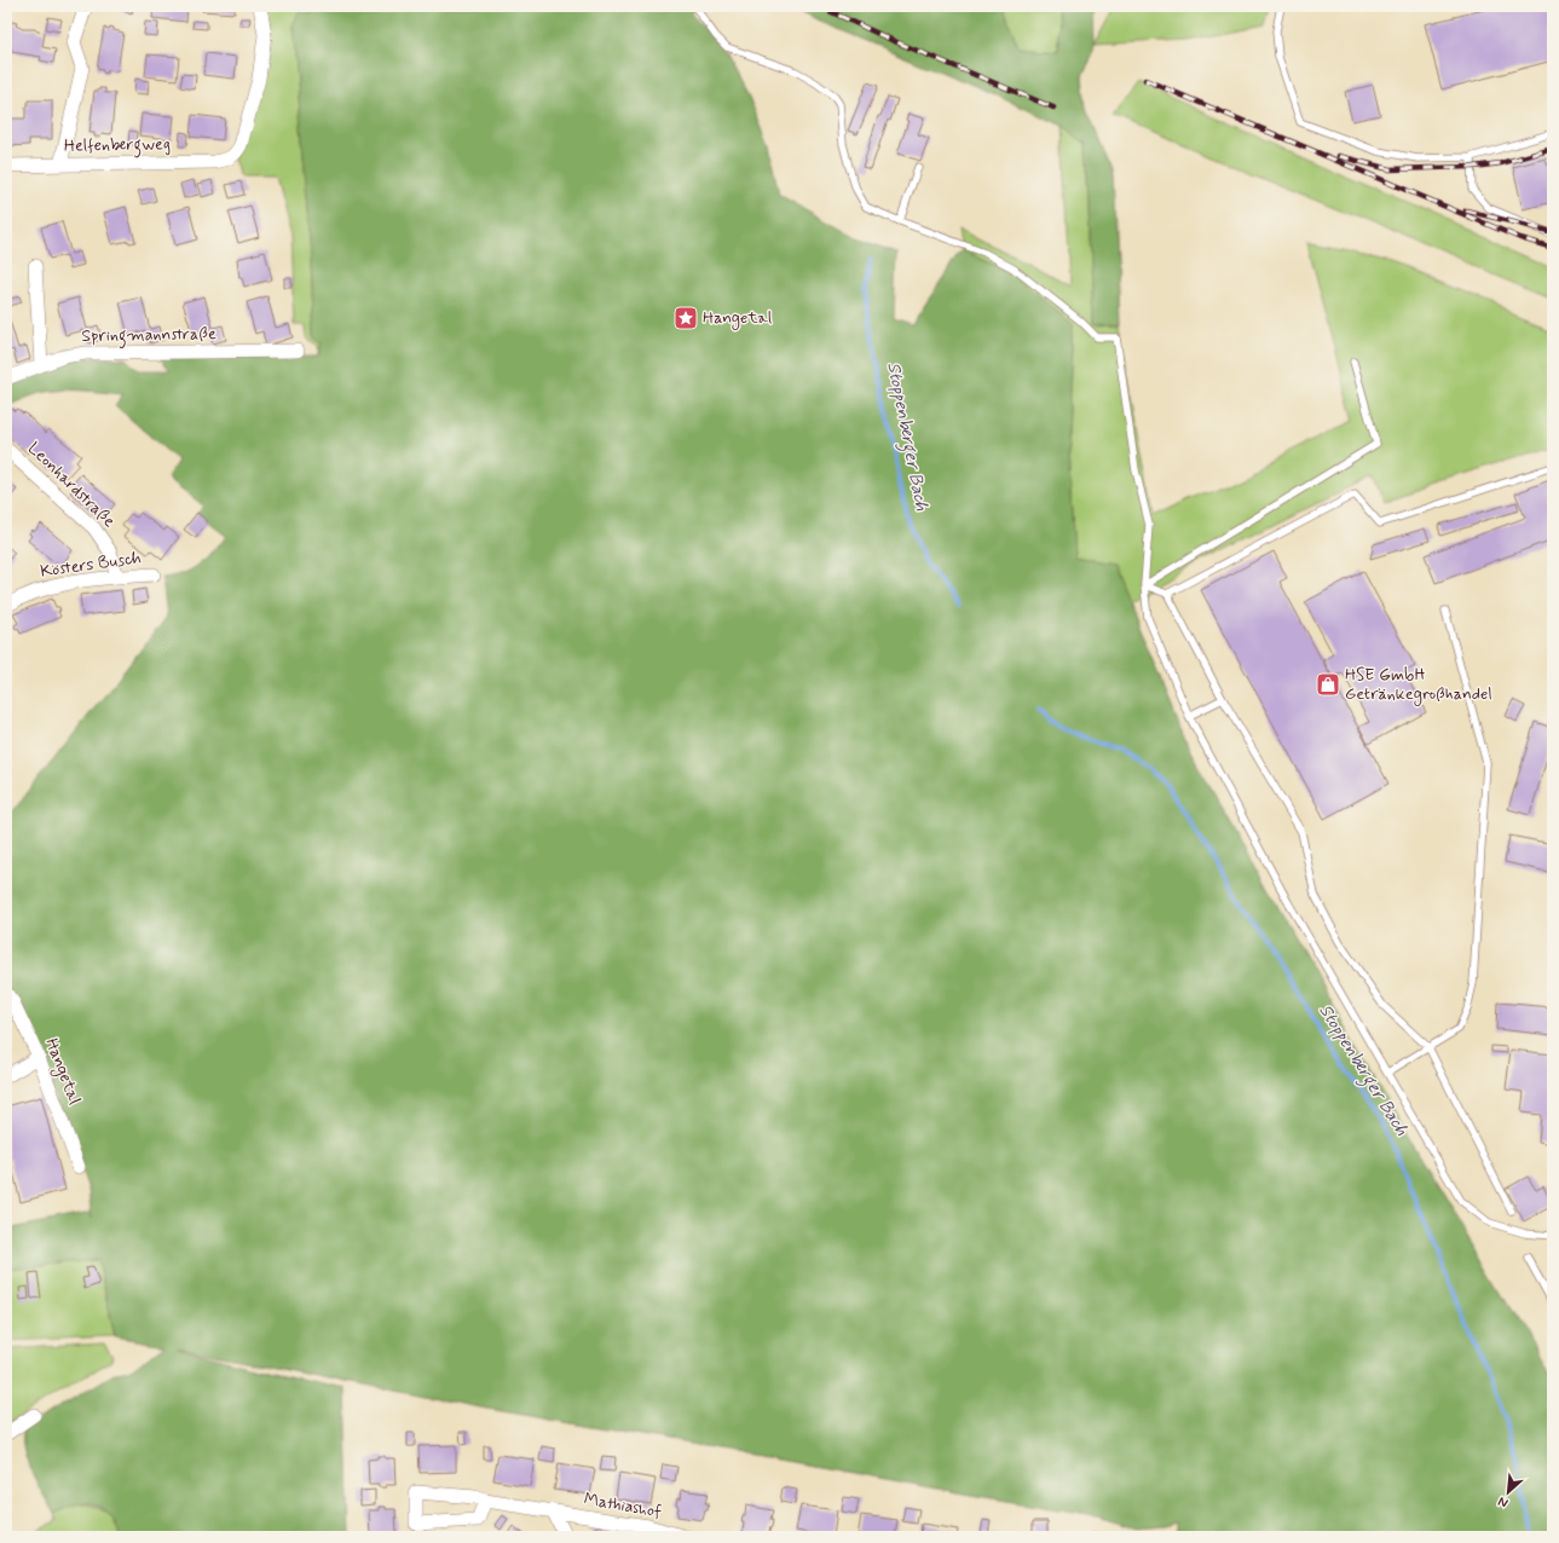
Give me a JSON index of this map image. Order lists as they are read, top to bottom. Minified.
{"streets":{"street":["Helfenbergweg","Springmannstraße","Leonhardstraße","Kösters Busch","Hangetal","Mathiashof"]},"crossings":[["Leonhardstraße","Kösters Busch"]],"water":["Stoppenberger Bach"],"places":{"place":["Hangetal"],"shop":["HSE GmbH Getränkegroßhandel"]},"north":"bottom left"}
